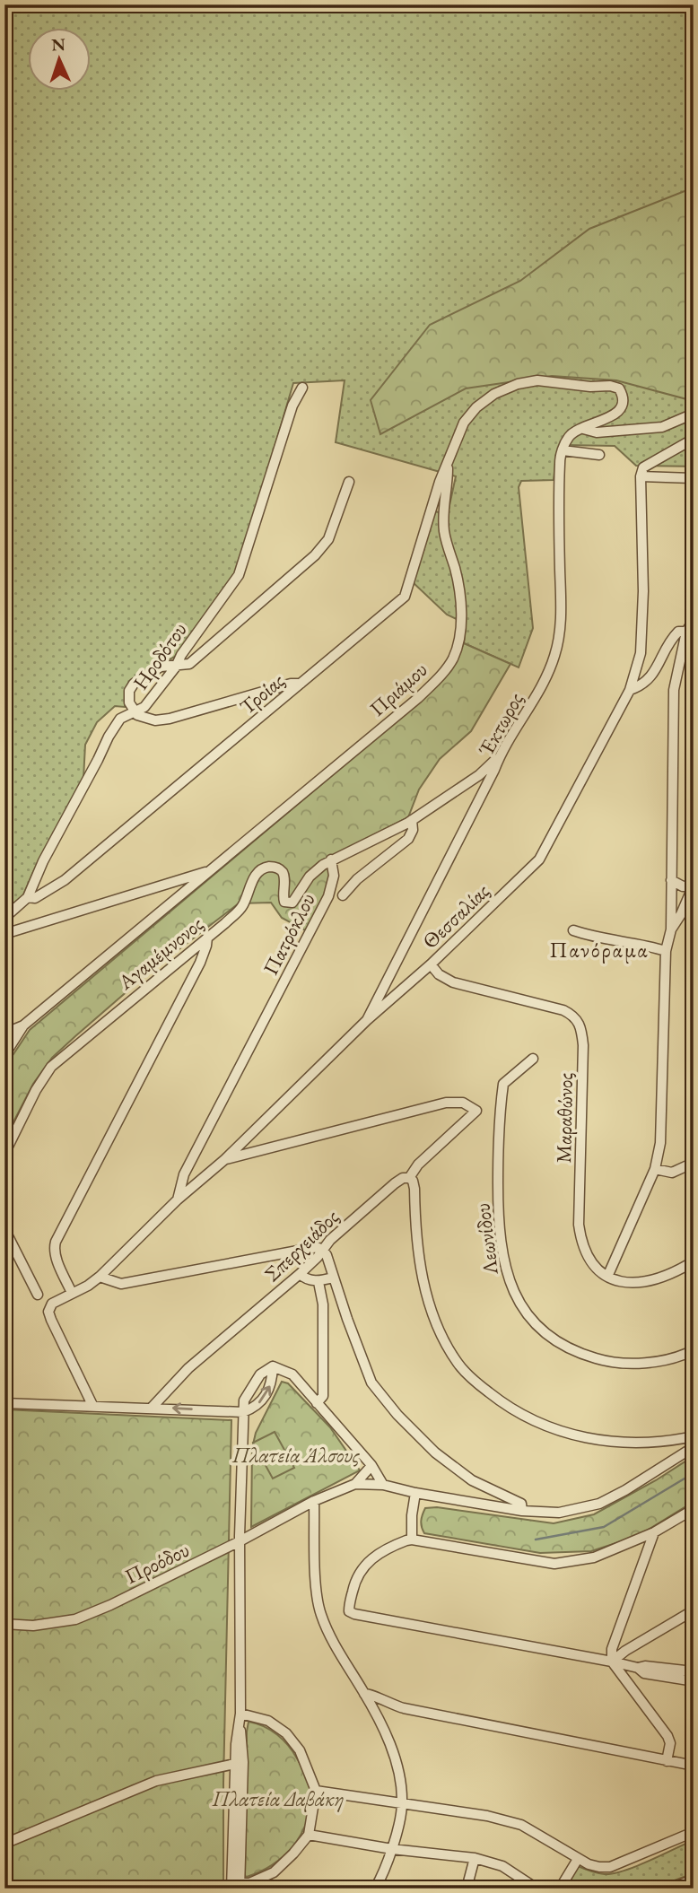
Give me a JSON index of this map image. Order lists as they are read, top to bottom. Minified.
{"streets":{"street":["Ηροδότου","Πριάμου","Τροίας","Έκτωρος","Θεσσαλίας","Πατρόκλου","Αγαμέμνονος","Μαραθώνος","Λεωνίδου","Σπερχειάδος","Προόδου"]},"crossings":[["Ηροδότου","Τροίας"],["Πριάμου","Τροίας"],["Έκτωρος","Θεσσαλίας"],["Θεσσαλίας","Πατρόκλου"],["Θεσσαλίας","Μαραθώνος"],["Θεσσαλίας","Σπερχειάδος"],["Πατρόκλου","Αγαμέμνονος"]],"districts":["Πανόραμα"],"parks":["Πλατεία Άλσους","Πλατεία Δαβάκη"],"north":"top"}
